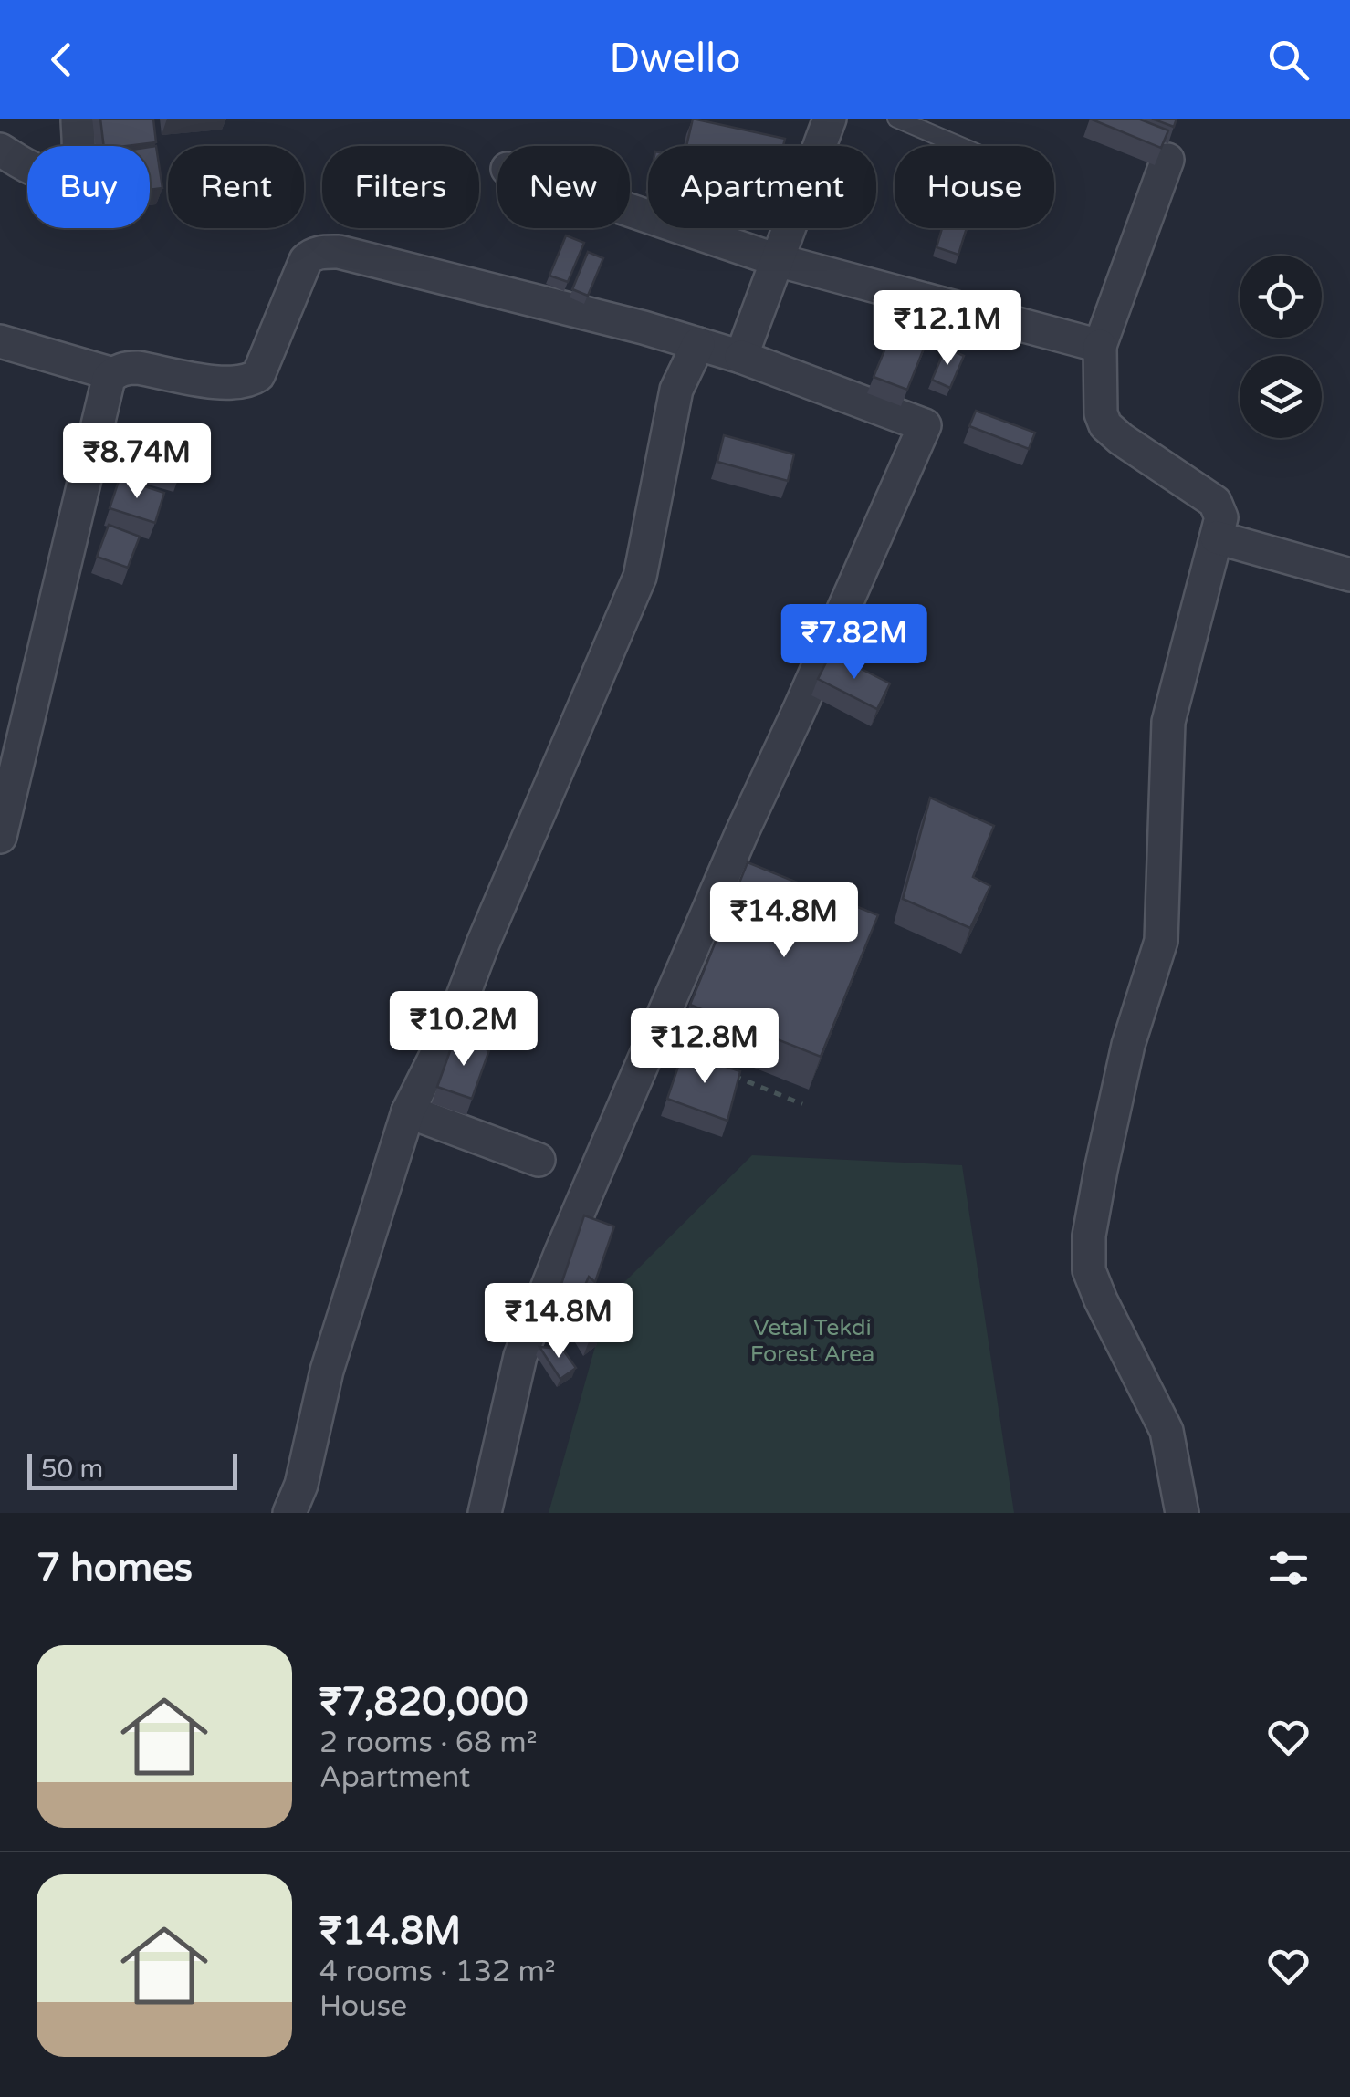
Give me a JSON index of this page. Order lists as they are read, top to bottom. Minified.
{"parks":["Vetal Tekdi Forest Area"],"scale_bar":"50 m","page":{"header":"Dwello","chip":["Buy","Rent","Filters","New","Apartment","House"],"price":["₹12.1M","₹8.74M","₹7.82M","₹14.8M","₹10.2M","₹12.8M","₹14.8M"],"scale":"50 m","heading":"7 homes","list":[{"name":"₹7,820,000","note":"2 rooms · 68 m² · Apartment"},{"name":"₹14.8M","note":"4 rooms · 132 m² · House"}]}}
